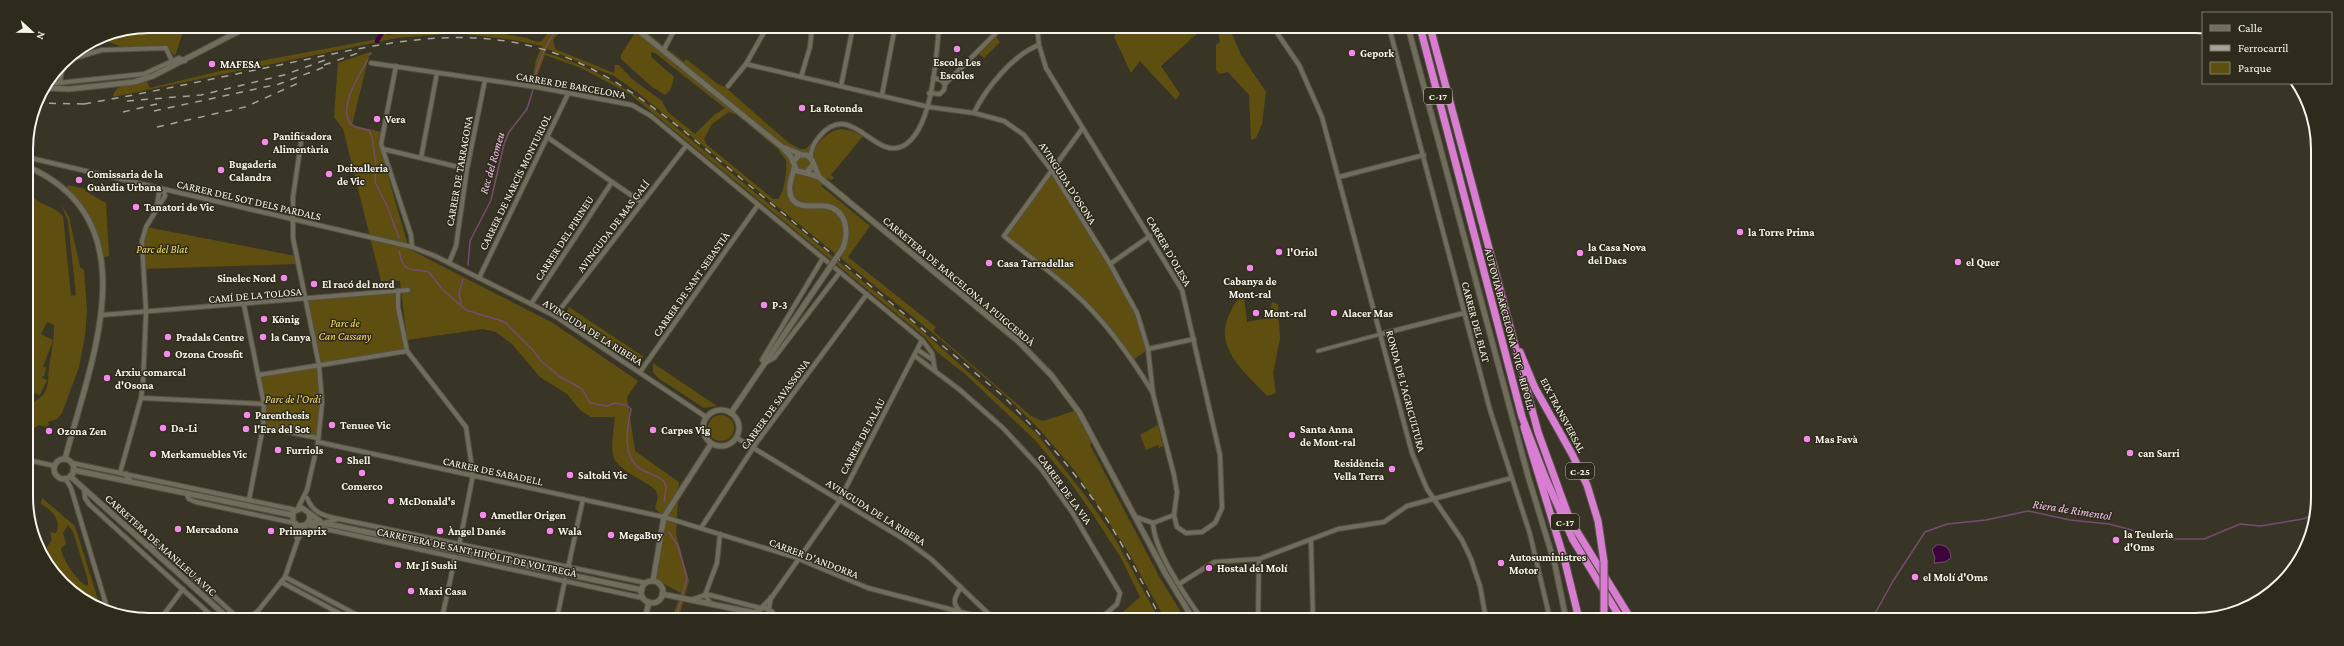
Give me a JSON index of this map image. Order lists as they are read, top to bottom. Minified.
{"streets":{"highway":["C-17","AUTOVIA BARCELONA - VIC - RIPOLL","EIX TRANSVERSAL","C-25"],"street":["CARRER DE BARCELONA","CARRER DE TARRAGONA","CARRER DE NARCÍS MONTURIOL","AVINGUDA D'OSONA","CARRER DEL SOT DELS PARDALS","AVINGUDA DE MAS GALÍ","CARRER DEL PIRINEU","CARRER D'OLESA","CARRETERA DE BARCELONA A PUIGCERDÀ","CARRER DE SANT SEBASTIÀ","CAMÍ DE LA TOLOSA","CARRER DEL BLAT","AVINGUDA DE LA RIBERA","RONDA DE L'AGRICULTURA","CARRER DE SAVASSONA","CARRER DE PALAU","CARRER DE SABADELL","CARRER DE LA VIA","CARRETERA DE MANLLEU A VIC","CARRETERA DE SANT HIPÒLIT DE VOLTREGÀ","CARRER D'ANDORRA"]},"crossings":[["CARRER DE BARCELONA","CARRER DE TARRAGONA"],["CARRER DE BARCELONA","CARRER DE NARCÍS MONTURIOL"],["CARRER DE BARCELONA","AVINGUDA DE MAS GALÍ"],["CARRER DE BARCELONA","CARRER DE SANT SEBASTIÀ"],["CARRER DE TARRAGONA","AVINGUDA DE LA RIBERA"],["CARRER DE NARCÍS MONTURIOL","AVINGUDA DE LA RIBERA"],["AVINGUDA D'OSONA","CARRER D'OLESA"],["CARRER DEL SOT DELS PARDALS","AVINGUDA DE LA RIBERA"],["AVINGUDA DE MAS GALÍ","AVINGUDA DE LA RIBERA"],["CARRER DEL PIRINEU","AVINGUDA DE LA RIBERA"],["CARRER DE SANT SEBASTIÀ","AVINGUDA DE LA RIBERA"],["AUTOVIA BARCELONA - VIC - RIPOLL","EIX TRANSVERSAL"],["AVINGUDA DE LA RIBERA","CARRER DE SAVASSONA"],["AVINGUDA DE LA RIBERA","CARRER DE PALAU"],["CARRER DE SAVASSONA","CARRER D'ANDORRA"],["CARRER DE PALAU","CARRER DE LA VIA"],["CARRER DE PALAU","CARRER D'ANDORRA"],["CARRER DE SABADELL","CARRER D'ANDORRA"]],"water":["Rec del Romeu","Riera de Rimentol"],"parks":["Parc del Blat","Parc de Can Cassany","Parc de l'Ordi"],"places":["Escola Les Escoles","Gepork","MAFESA","La Rotonda","Vera","Panificadora Alimentària","Bugaderia Calandra","Deixalleria de Vic","Comissaria de la Guàrdia Urbana","Tanatori de Vic","la Torre Prima","l'Oriol","la Casa Nova del Dacs","el Quer","Casa Tarradellas","Cabanya de Mont-ral","Sinelec Nord","El racó del nord","P-3","Mont-ral","Alacer Mas","König","Pradals Centre","la Canya","Ozona Crossfit","Arxiu comarcal d'Osona","Parenthesis","Tenuee Vic","Da-Li","l'Era del Sot","Carpes Vig","Ozona Zen","Santa Anna de Mont-ral","Mas Favà","Furriols","can Sarri","Merkamuebles Vic","Shell","Residència Vella Terra","Comerco","Saltoki Vic","McDonald's","Ametller Origen","Mercadona","Primaprix","Àngel Danés","Wala","MegaBuy","la Teuleria d'Oms","Autosuministres Motor","Mr Ji Sushi","Hostal del Molí","el Molí d'Oms","Maxi Casa"],"legend":["Calle","Ferrocarril","Parque"],"north":"right"}
